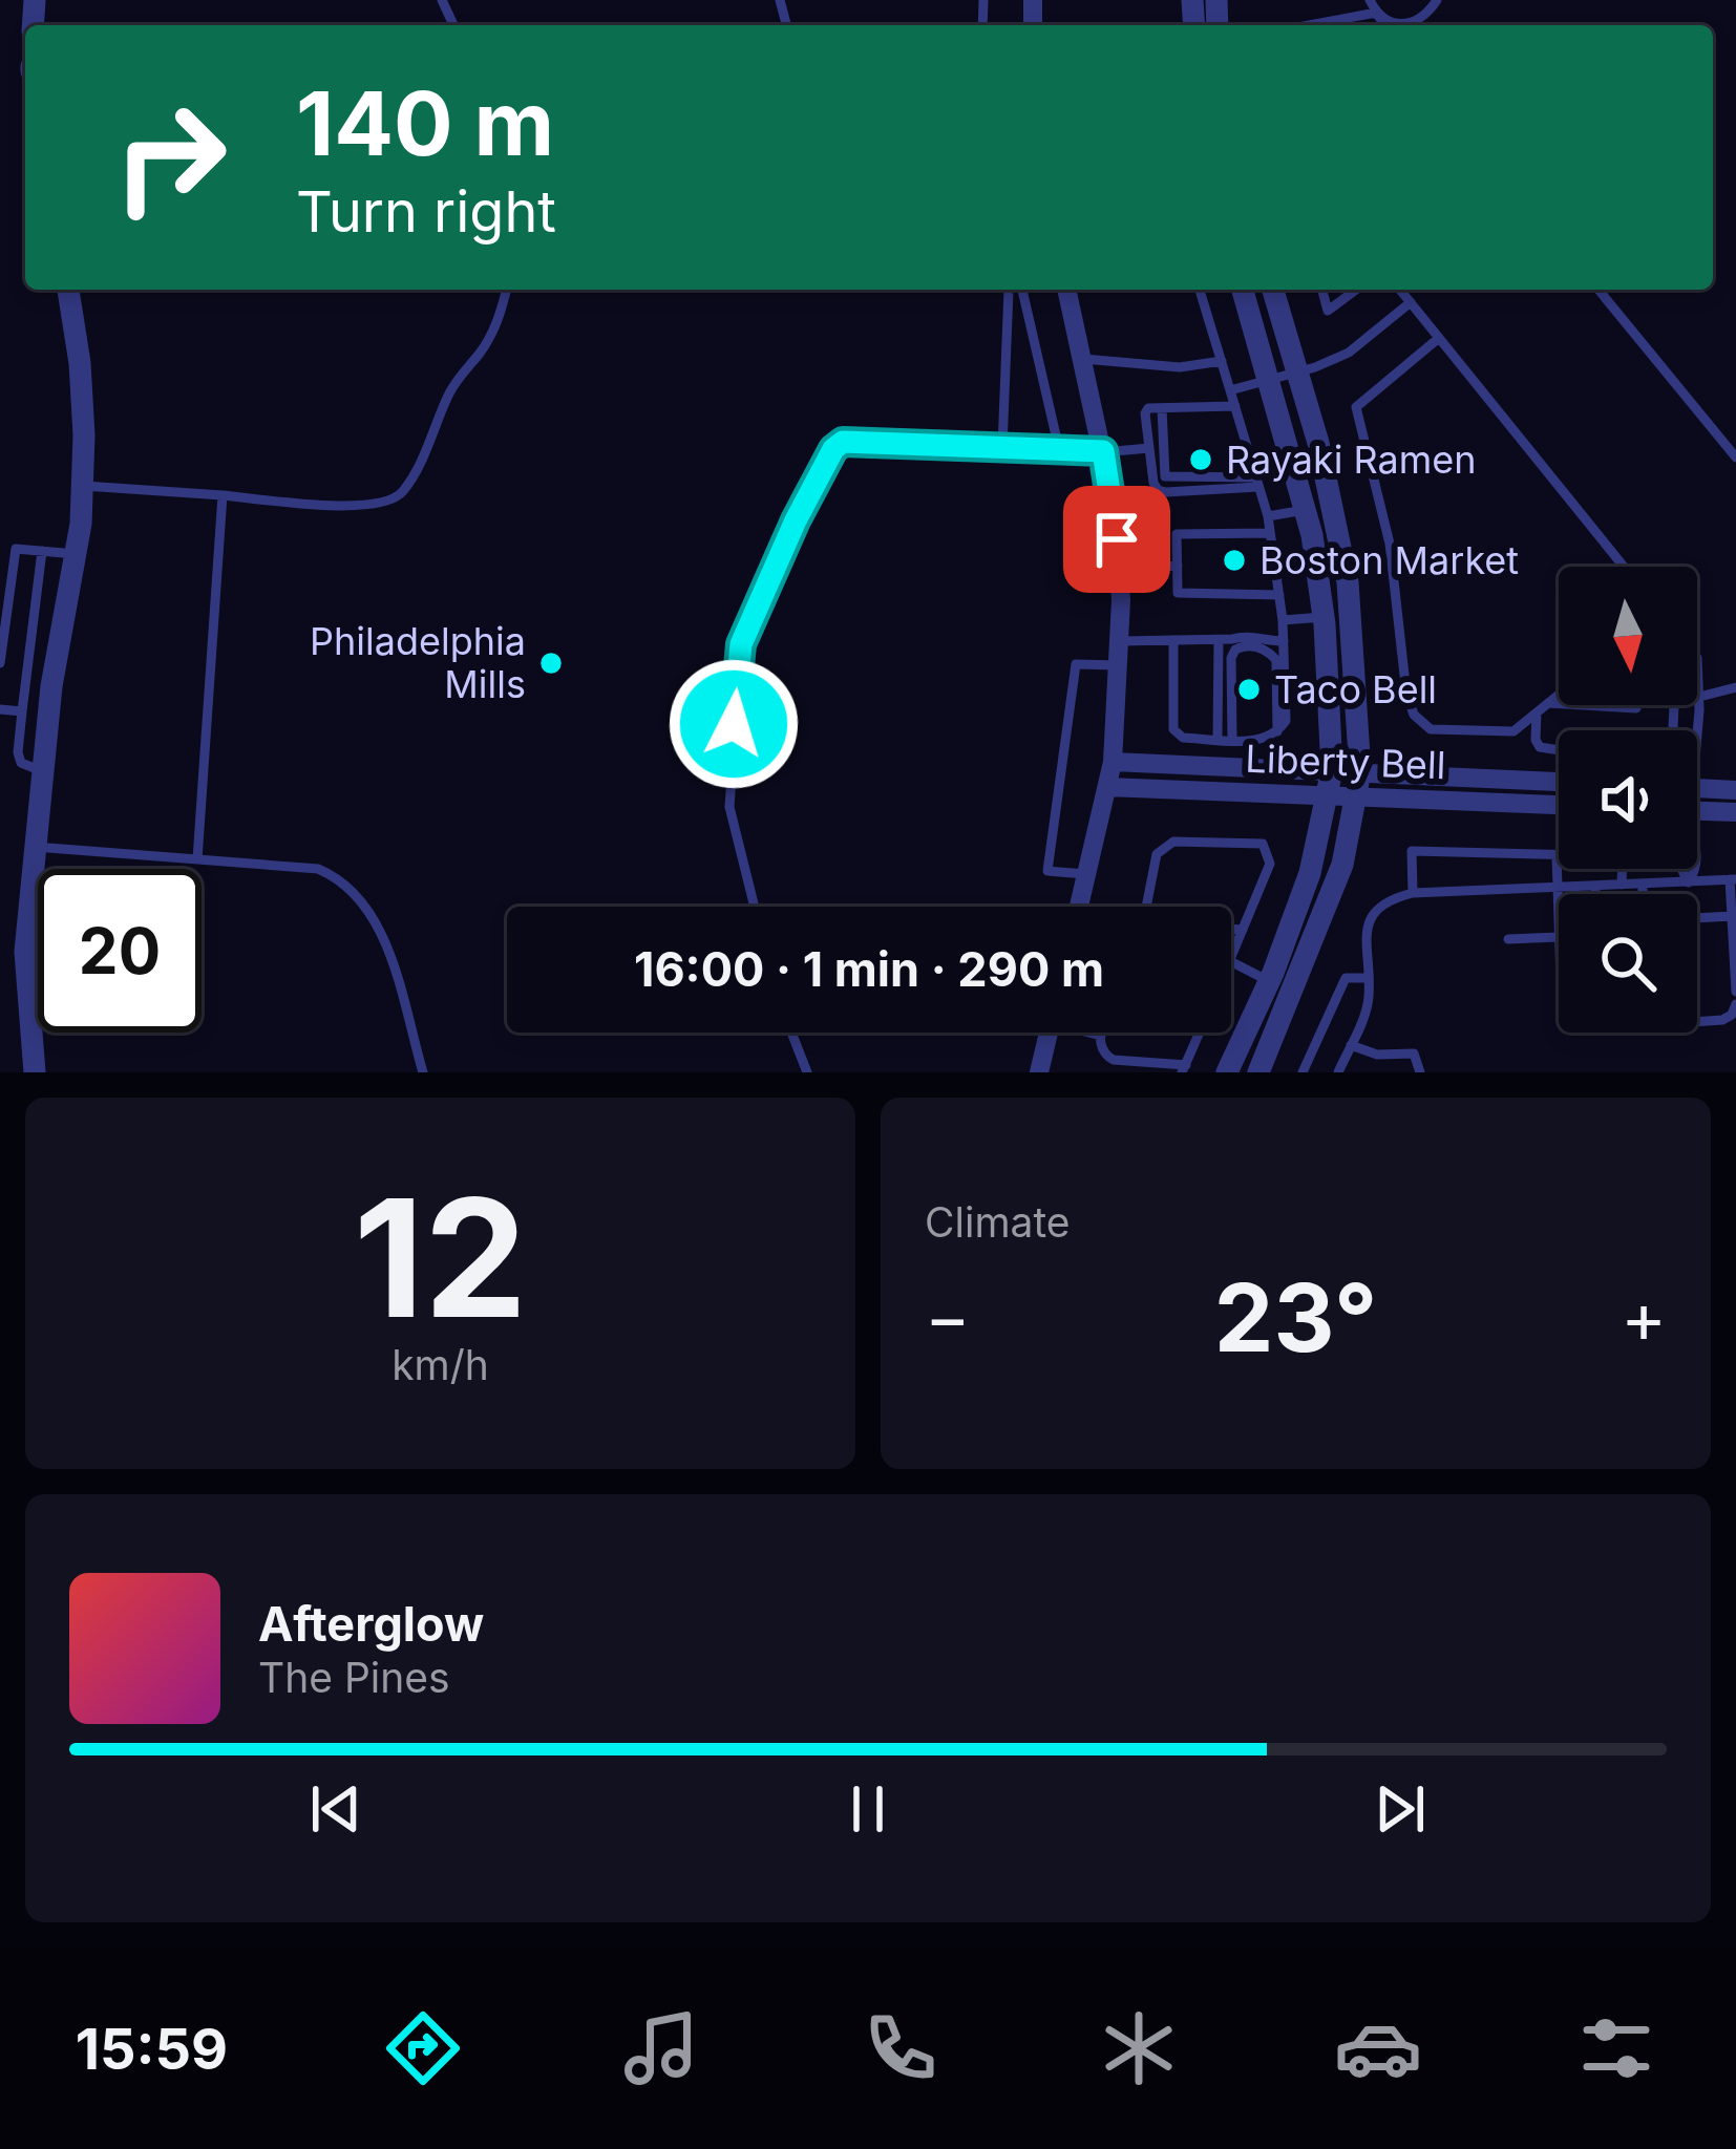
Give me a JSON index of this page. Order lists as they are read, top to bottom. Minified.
{"streets":{"street":["Liberty Bell"]},"places":["Rayaki Ramen","Boston Market","Philadelphia Mills","Taco Bell"],"north":"bottom","page":{"turn":["140 m","Turn right"],"limit":"20","trip":"16:00 · 1 min · 290 m","tile":[["12","km/h"],"Climate"],"heat":["−","23°","+"],"song":["Afterglow","The Pines"],"tabs":"15:59"}}
